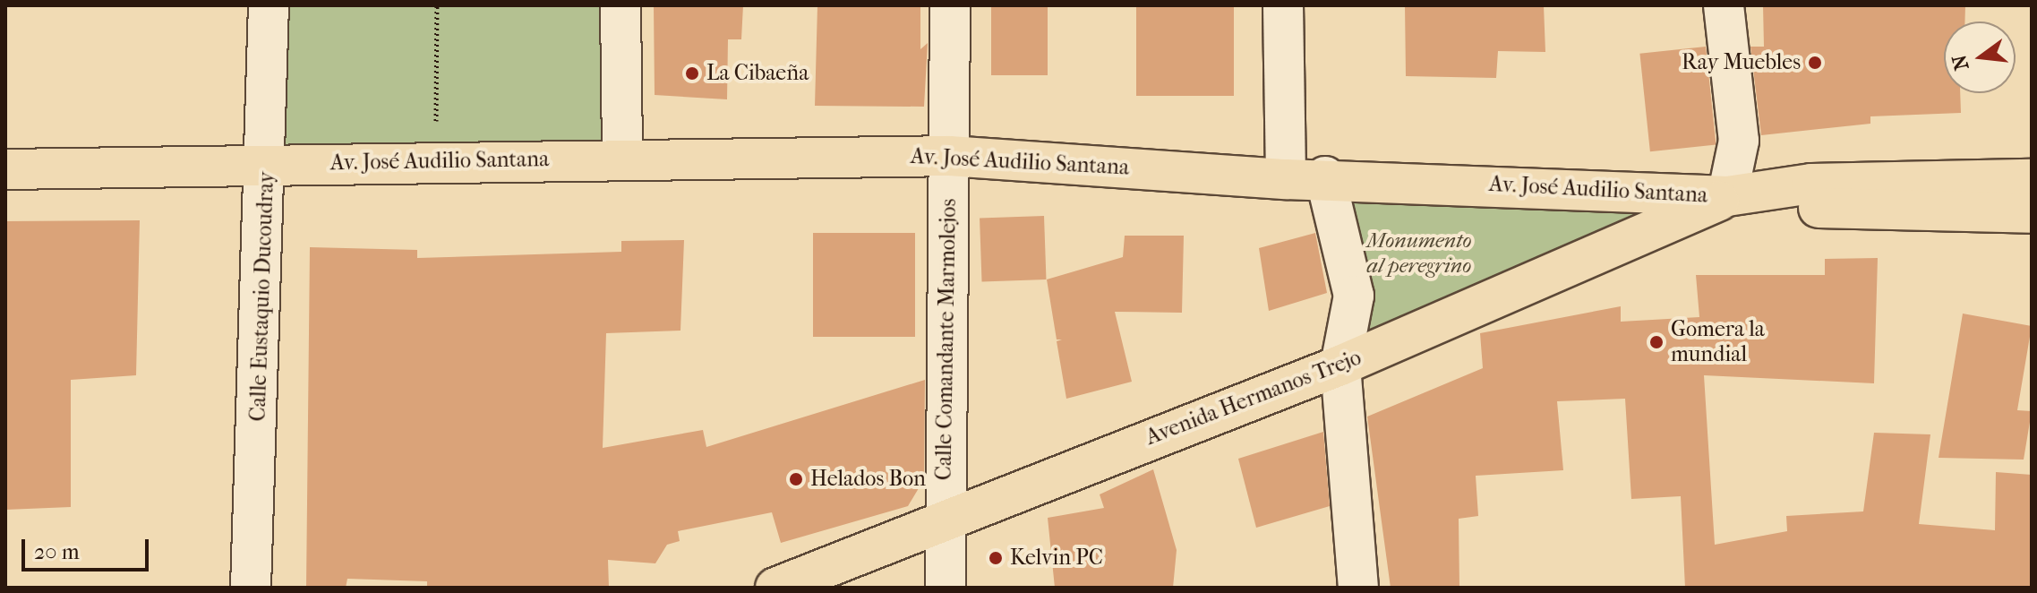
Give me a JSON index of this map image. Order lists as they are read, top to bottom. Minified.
{"streets":{"main road":["Av. José Audilio Santana","Avenida Hermanos Trejo"],"street":["Calle Eustaquio Ducoudray","Calle Comandante Marmolejos"]},"crossings":[["Av. José Audilio Santana","Calle Eustaquio Ducoudray"],["Av. José Audilio Santana","Calle Comandante Marmolejos"],["Av. José Audilio Santana","Avenida Hermanos Trejo"],["Calle Comandante Marmolejos","Avenida Hermanos Trejo"]],"parks":["Monumento al peregrino"],"places":["Ray Muebles","La Cibaeña","Gomera la mundial","Helados Bon","Kelvin PC"],"scale_bar":"20 m","north":"left"}
